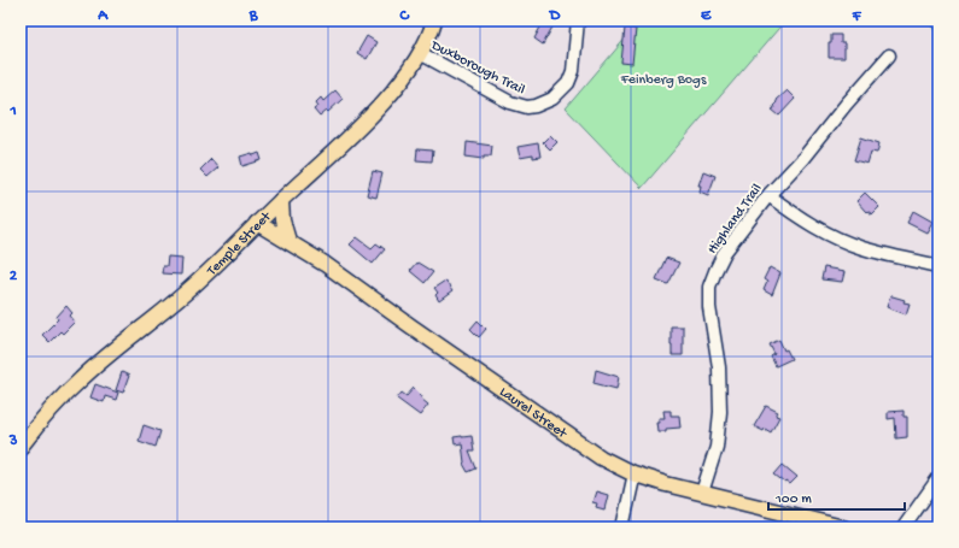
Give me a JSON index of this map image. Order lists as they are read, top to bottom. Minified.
{"streets":{"main road":["Temple Street","Laurel Street"],"street":["Duxborough Trail","Highland Trail"]},"crossings":[["Duxborough Trail","Temple Street"],["Highland Trail","Laurel Street"],["Temple Street","Laurel Street"]],"parks":["Feinberg Bogs"],"scale_bar":"100 m","grid":{"columns":["A","B","C","D","E","F"],"rows":["1","2","3"]}}
